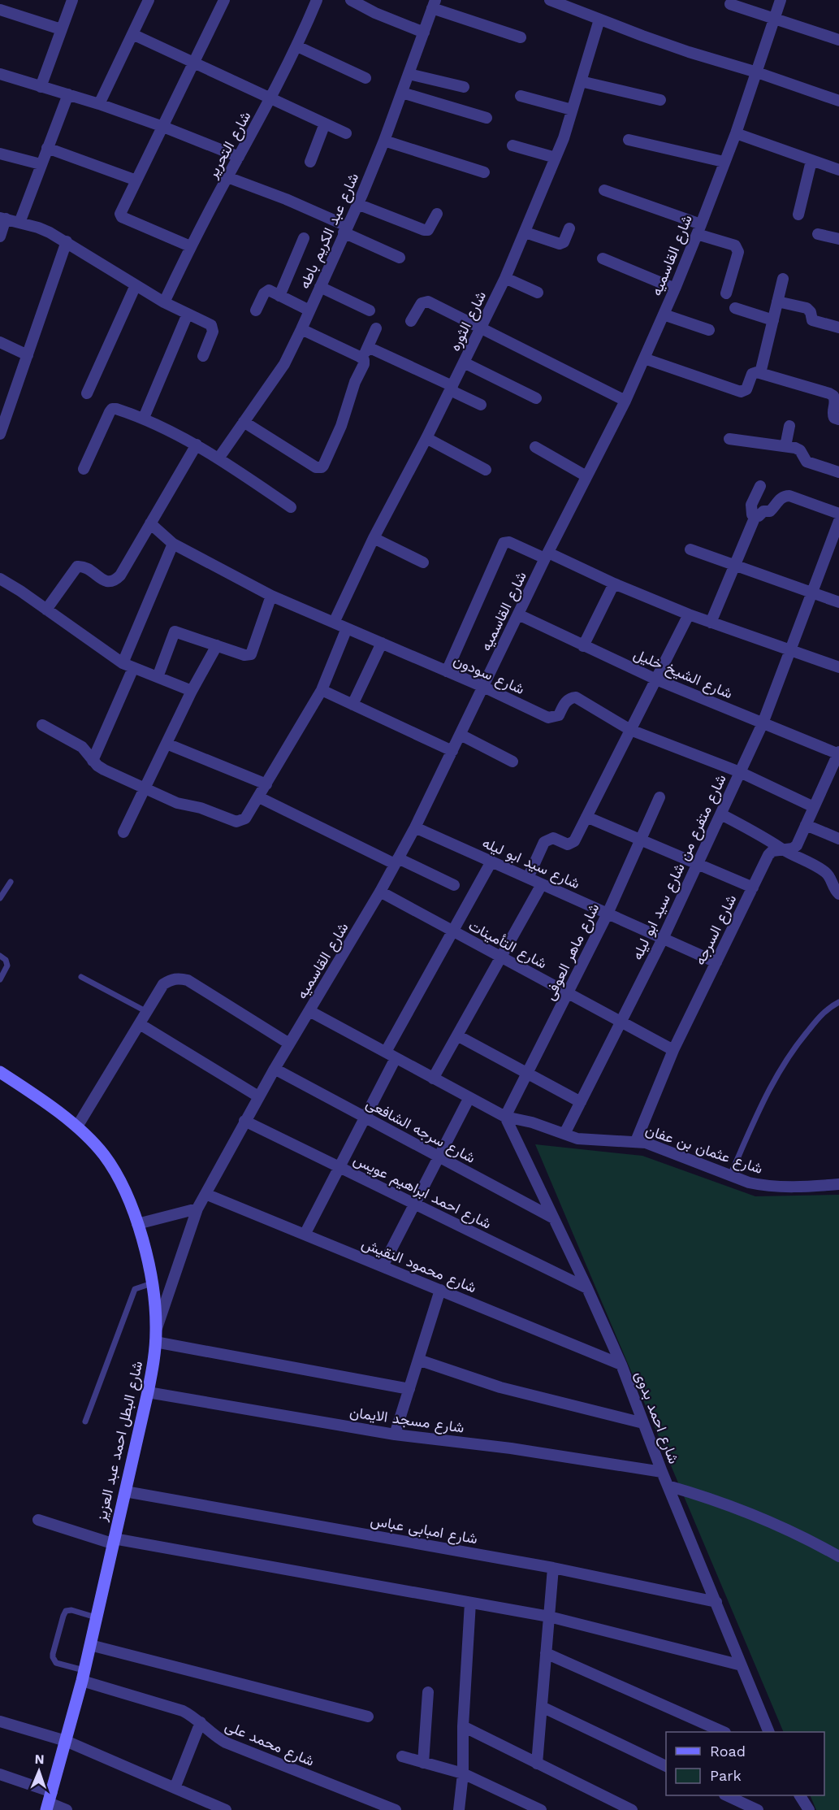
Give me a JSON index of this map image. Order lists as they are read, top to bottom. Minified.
{"streets":{"main road":["شارع البطل احمد عبد العزيز"],"street":["شارع التحرير","شارع عبد الكريم باطه","شارع القاسميه","شارع الثوره","شارع الشيخ خليل","شارع سودون","شارع سيد ابو ليله","شارع متفرع من شارع سيد ابو ليله","شارع السرجه","شارع التأمينات","شارع ماهر العوفى","شارع سرجه الشافعى","شارع عثمان بن عفان","شارع احمد ابراهيم عويس","شارع محمود النقيش","شارع احمد بدوى","شارع مسجد الايمان","شارع امبابى عباس","شارع محمد على"]},"crossings":[["شارع القاسميه","شارع الشيخ خليل"],["شارع القاسميه","شارع سودون"],["شارع القاسميه","شارع سيد ابو ليله"],["شارع القاسميه","شارع التأمينات"],["شارع القاسميه","شارع سرجه الشافعى"],["شارع القاسميه","شارع عثمان بن عفان"],["شارع القاسميه","شارع احمد ابراهيم عويس"],["شارع القاسميه","شارع محمود النقيش"],["شارع القاسميه","شارع البطل احمد عبد العزيز"],["شارع الثوره","شارع سودون"],["شارع الشيخ خليل","شارع متفرع من شارع سيد ابو ليله"],["شارع الشيخ خليل","شارع السرجه"],["شارع سودون","شارع متفرع من شارع سيد ابو ليله"],["شارع سودون","شارع السرجه"],["شارع سيد ابو ليله","شارع متفرع من شارع سيد ابو ليله"],["شارع سيد ابو ليله","شارع السرجه"],["شارع سيد ابو ليله","شارع ماهر العوفى"],["شارع متفرع من شارع سيد ابو ليله","شارع التأمينات"],["شارع متفرع من شارع سيد ابو ليله","شارع عثمان بن عفان"],["شارع السرجه","شارع التأمينات"],["شارع السرجه","شارع عثمان بن عفان"],["شارع التأمينات","شارع ماهر العوفى"],["شارع ماهر العوفى","شارع عثمان بن عفان"],["شارع ماهر العوفى","شارع احمد بدوى"],["شارع سرجه الشافعى","شارع احمد بدوى"],["شارع عثمان بن عفان","شارع احمد بدوى"],["شارع احمد ابراهيم عويس","شارع احمد بدوى"],["شارع محمود النقيش","شارع احمد بدوى"],["شارع احمد بدوى","شارع مسجد الايمان"],["شارع احمد بدوى","شارع امبابى عباس"],["شارع مسجد الايمان","شارع البطل احمد عبد العزيز"],["شارع البطل احمد عبد العزيز","شارع امبابى عباس"],["شارع البطل احمد عبد العزيز","شارع محمد على"]],"legend":["Road","Park"],"north":"top"}
